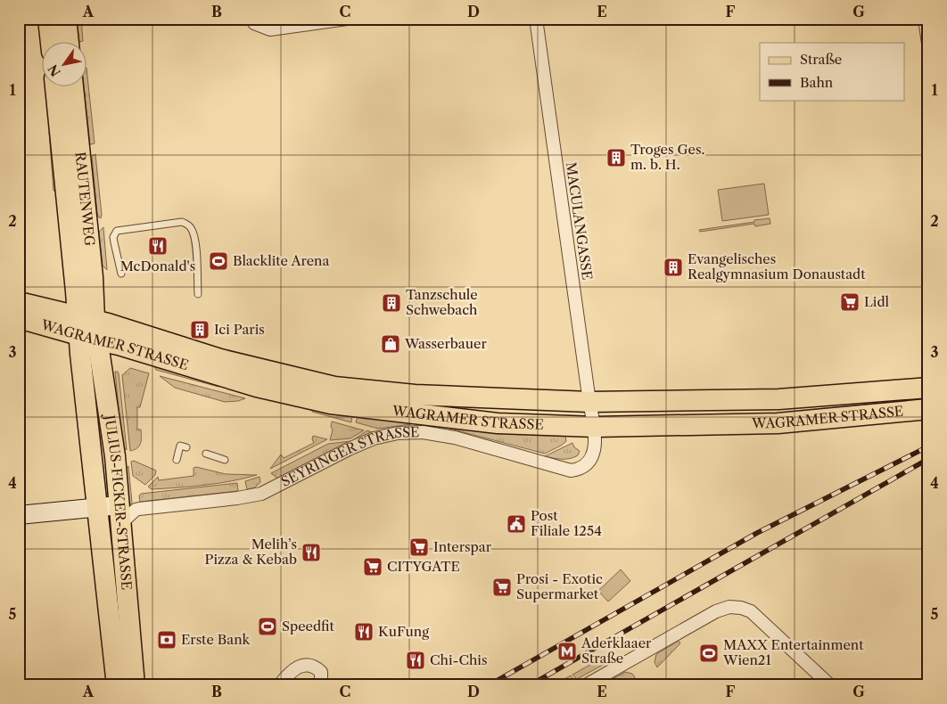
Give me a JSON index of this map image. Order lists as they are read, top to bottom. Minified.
{"streets":{"main road":["RAUTENWEG","WAGRAMER STRASSE","JULIUS-FICKER-STRASSE"],"street":["MACULANGASSE","SEYRINGER STRASSE"]},"crossings":[["RAUTENWEG","WAGRAMER STRASSE"],["RAUTENWEG","JULIUS-FICKER-STRASSE"],["MACULANGASSE","WAGRAMER STRASSE"],["MACULANGASSE","SEYRINGER STRASSE"],["WAGRAMER STRASSE","SEYRINGER STRASSE"],["WAGRAMER STRASSE","JULIUS-FICKER-STRASSE"],["SEYRINGER STRASSE","JULIUS-FICKER-STRASSE"]],"places":{"building":["Troges Ges. m. b. H.","Evangelisches Realgymnasium Donaustadt","Tanzschule Schwebach","Ici Paris"],"restaurant":["McDonald's","Melih’s Pizza & Kebab","KuFung","Chi-Chis"],"sports":["Blacklite Arena","Speedfit","MAXX Entertainment Wien21"],"supermarket":["Lidl","Interspar","CITYGATE","Prosi - Exotic Supermarket"],"shop":["Wasserbauer"],"public building":["Post Filiale 1254"],"bank":["Erste Bank"],"metro station":["Aderklaaer Straße"]},"legend":["Straße","Bahn"],"north":"bottom left","grid":{"columns":["A","B","C","D","E","F","G"],"rows":["1","2","3","4","5"]}}
